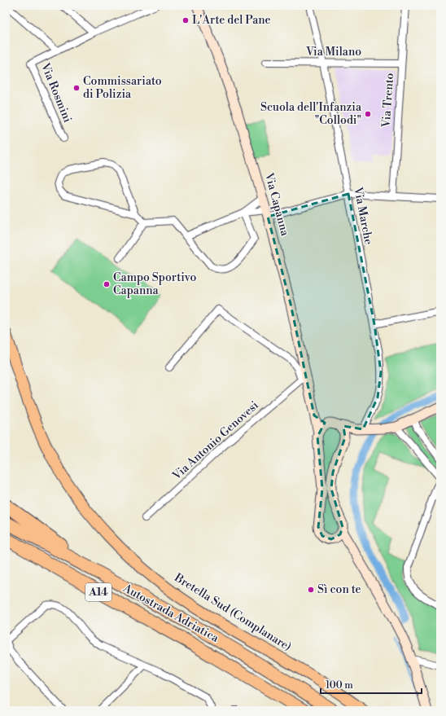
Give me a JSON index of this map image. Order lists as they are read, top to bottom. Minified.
{"streets":{"highway":["A14","Autostrada Adriatica"],"main road":["Via Capanna","Bretella Sud (Complanare)"],"street":["Via Milano","Via Rosmini","Via Trento","Via Marche","Via Antonio Genovesi"]},"crossings":[["Via Milano","Via Trento"],["Via Milano","Via Marche"],["Via Capanna","Via Antonio Genovesi"]],"places":["L'Arte del Pane","Commissariato di Polizia","Scuola dell'Infanzia \"Collodi\"","Campo Sportivo Capanna","Sì con te"],"scale_bar":"100 m"}
